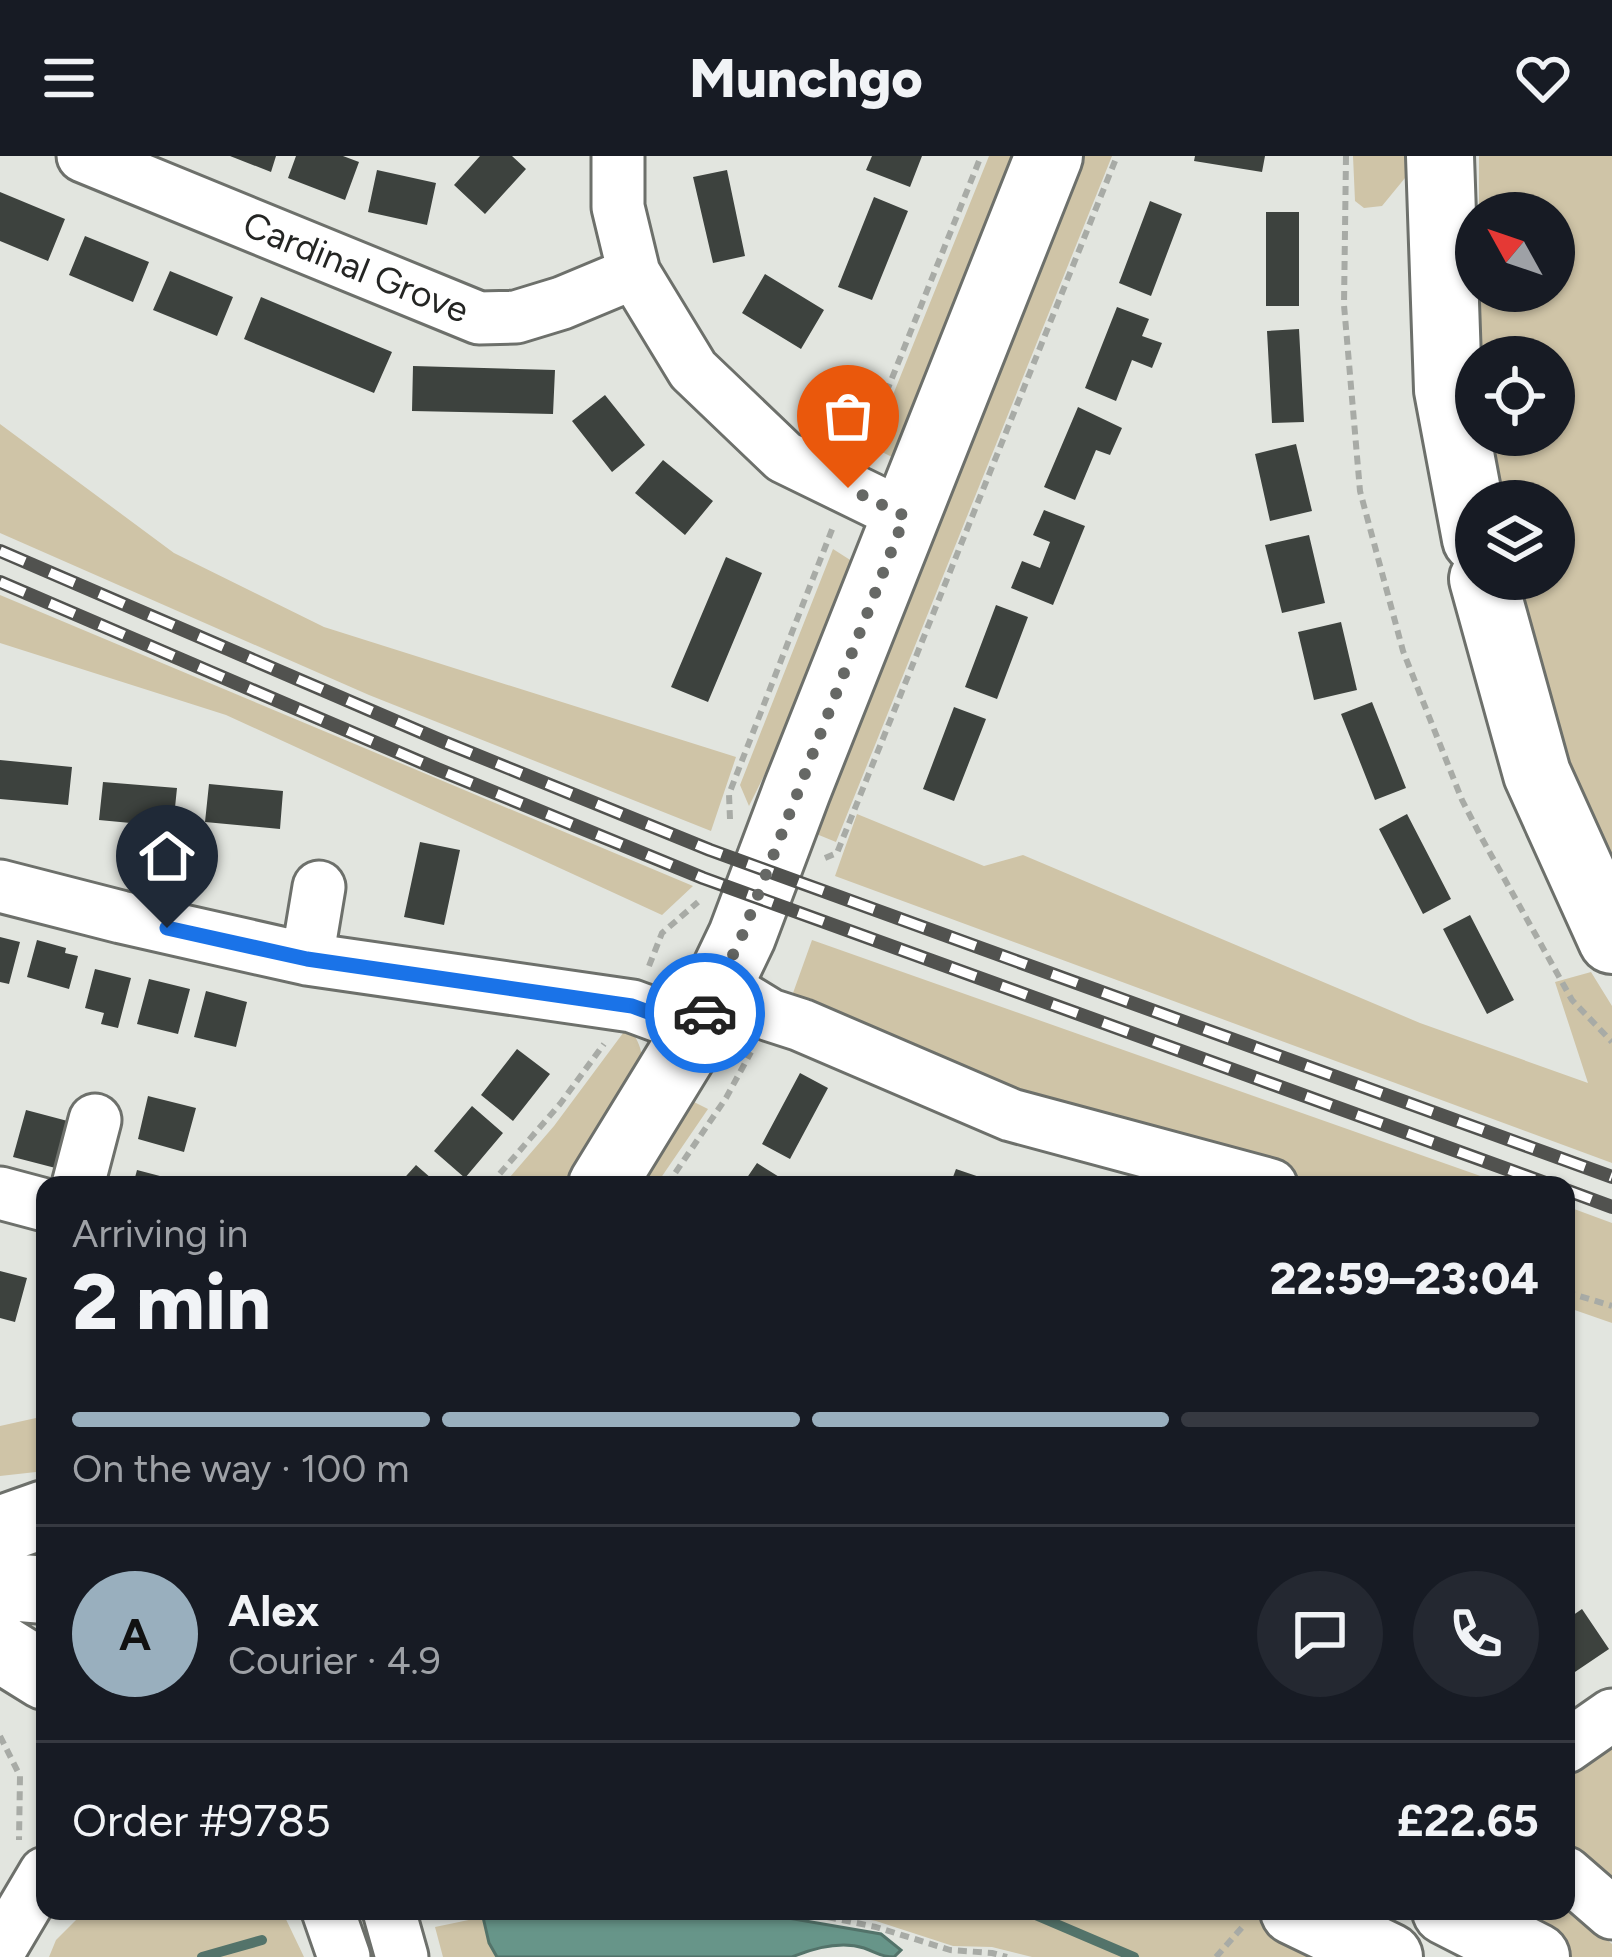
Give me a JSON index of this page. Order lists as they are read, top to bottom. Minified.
{"streets":{"street":["Cardinal Grove"]},"north":"top left","page":{"header":"Munchgo","heading":["2 min","Arriving in","22:59–23:04"],"panel":["Alex","Courier · 4.9","Order #9785","£22.65"],"bar":"On the way · 100 m","round":"A"}}
